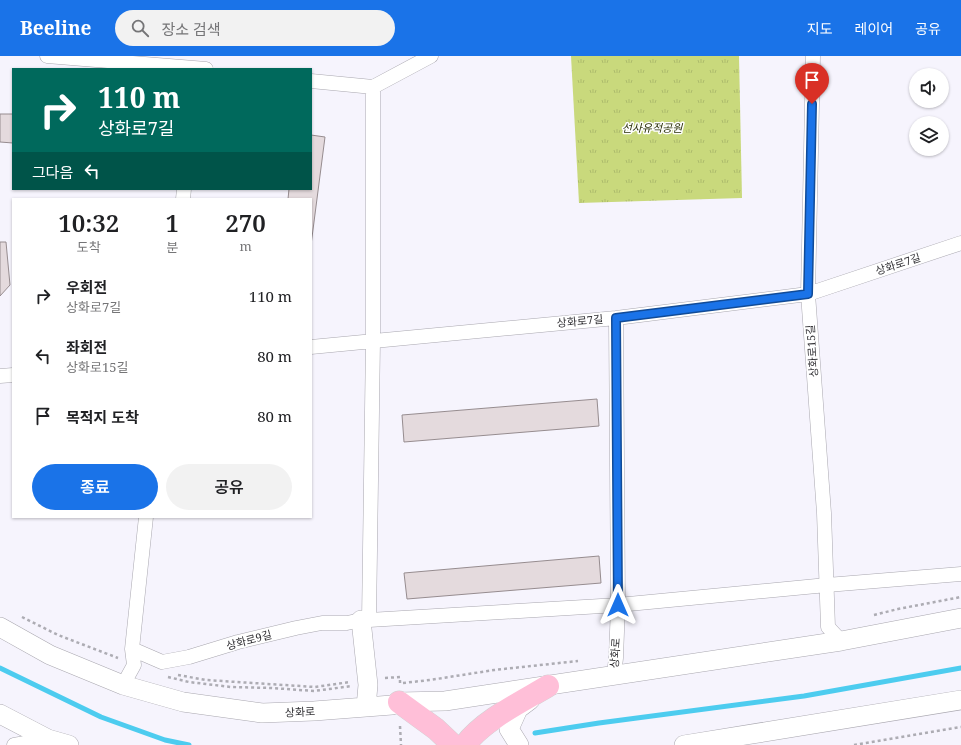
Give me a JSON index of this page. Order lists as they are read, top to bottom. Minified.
{"streets":{"main road":["상화로"],"street":["상화로7길","상화로15길","상화로9길"]},"crossings":[["상화로7길","상화로15길"],["상화로7길","상화로"],["상화로15길","상화로9길"],["상화로15길","상화로"],["상화로9길","상화로"]],"parks":["선사유적공원"],"page":{"header":"Beeline","search":"장소 검색","nav":["지도","레이어","공유"],"turn":["110 m","상화로7길"],"then":"그다음","eta":["10:32","도착","1","분","270","m"],"list":[{"name":"우회전","note":"상화로7길","value":"110 m"},{"name":"좌회전","note":"상화로15길","value":"80 m"},{"name":"목적지 도착","value":"80 m"}],"buttons":["종료","공유"]}}
